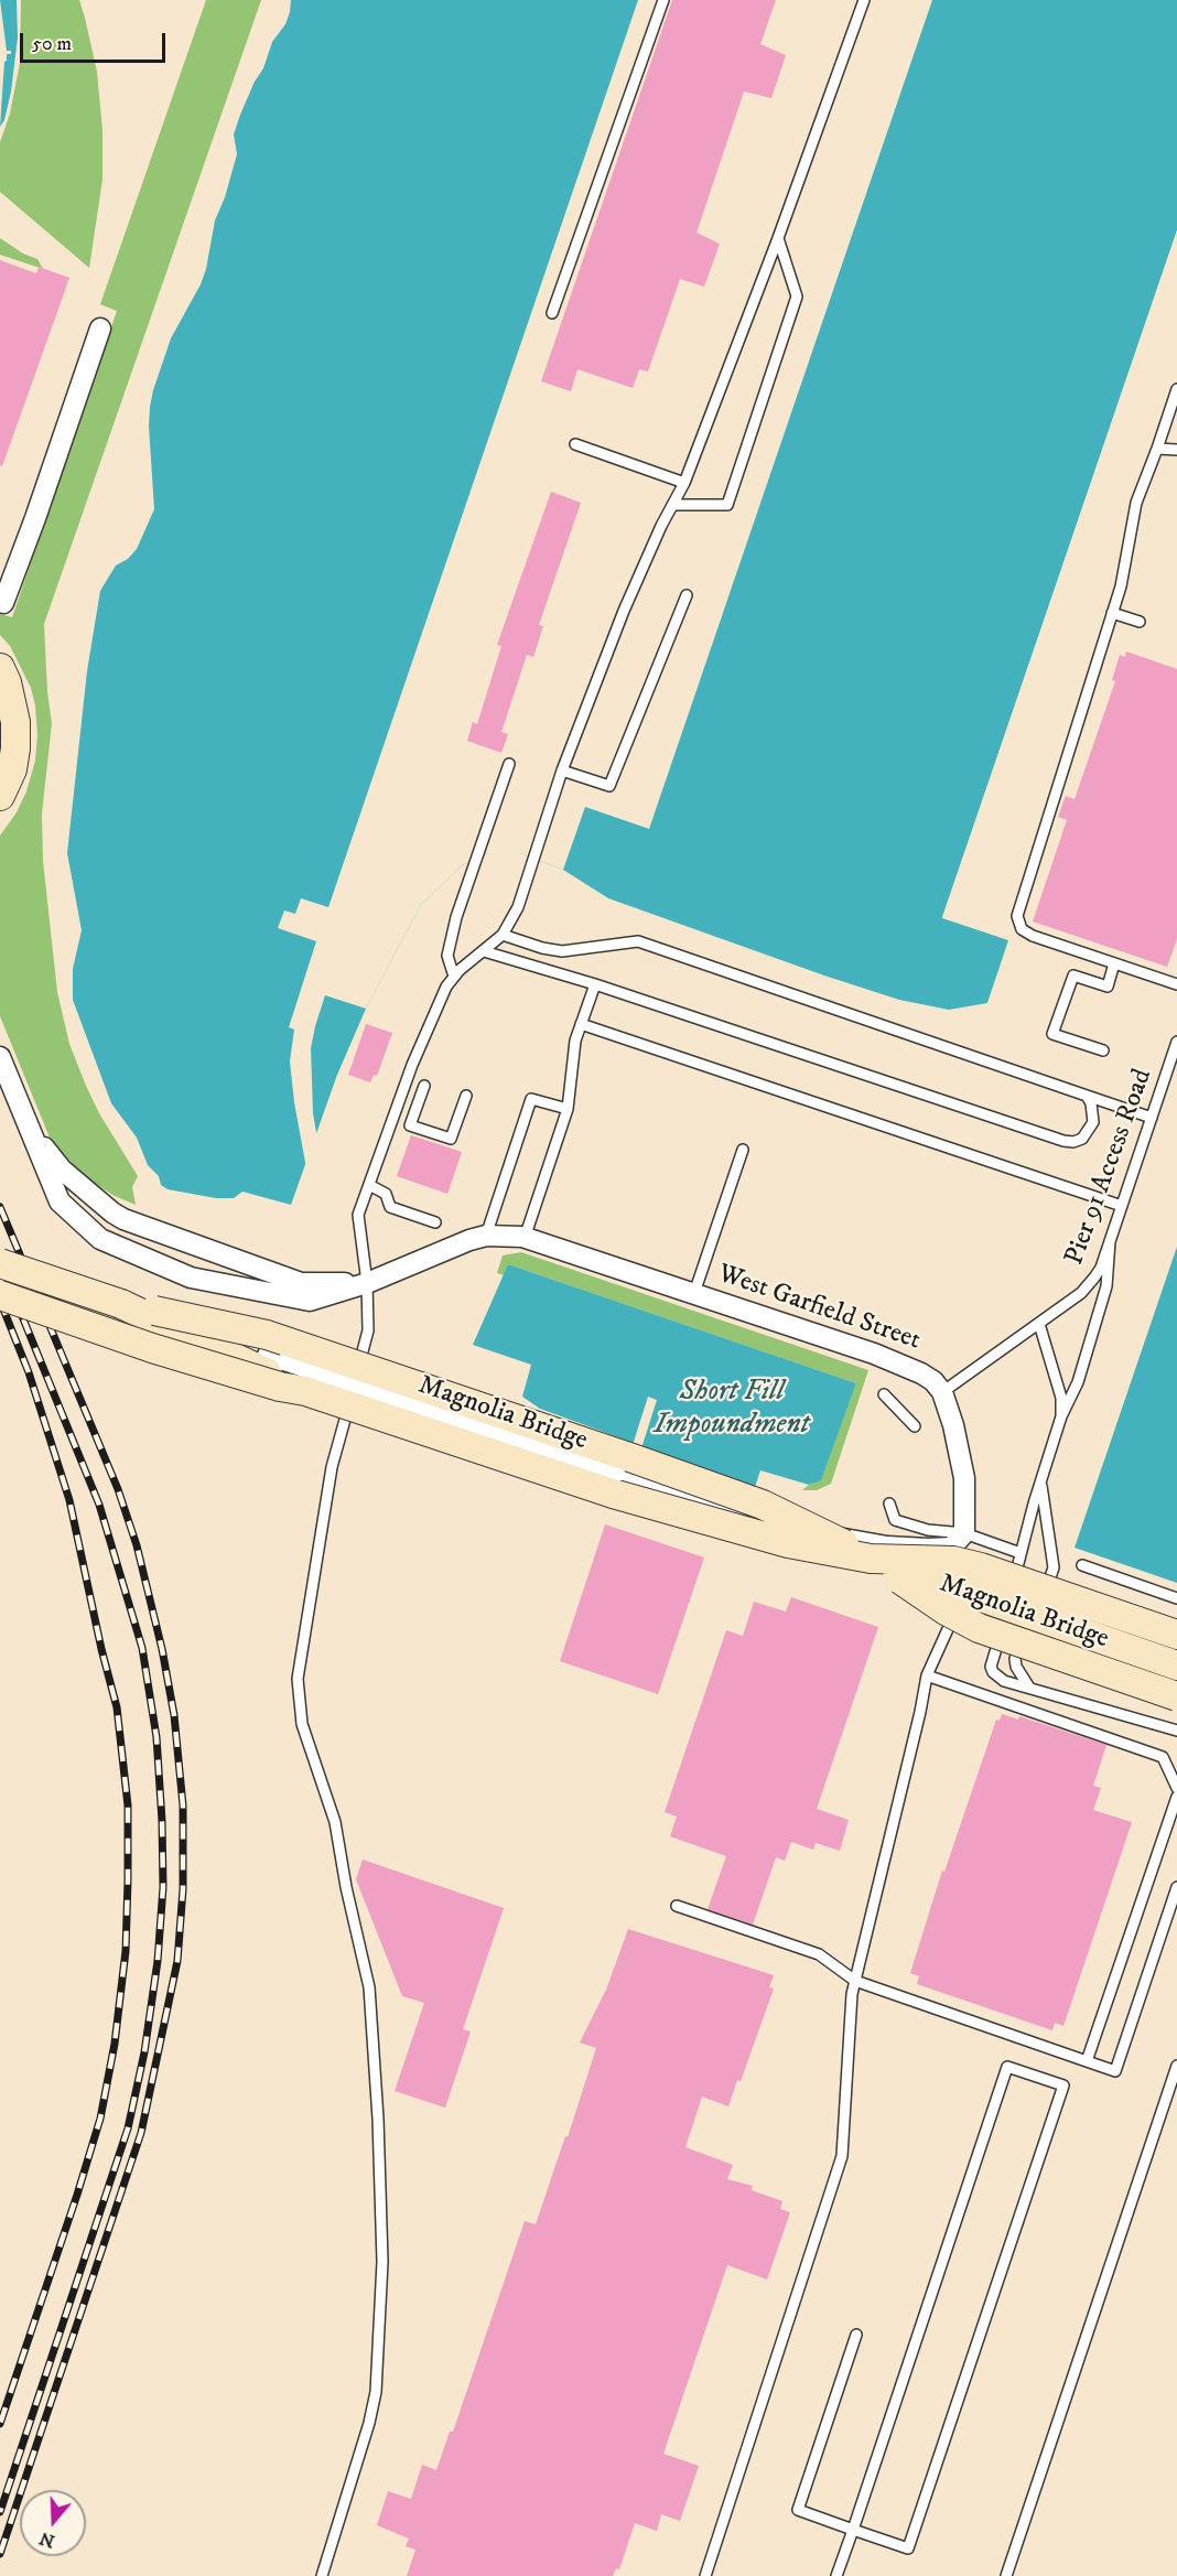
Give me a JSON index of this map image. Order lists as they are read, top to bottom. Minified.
{"streets":{"main road":["Magnolia Bridge"],"street":["West Garfield Street"],"lane":["Pier 91 Access Road"]},"crossings":[["Pier 91 Access Road","West Garfield Street"]],"water":["Short Fill Impoundment"],"scale_bar":"50 m","north":"bottom"}
